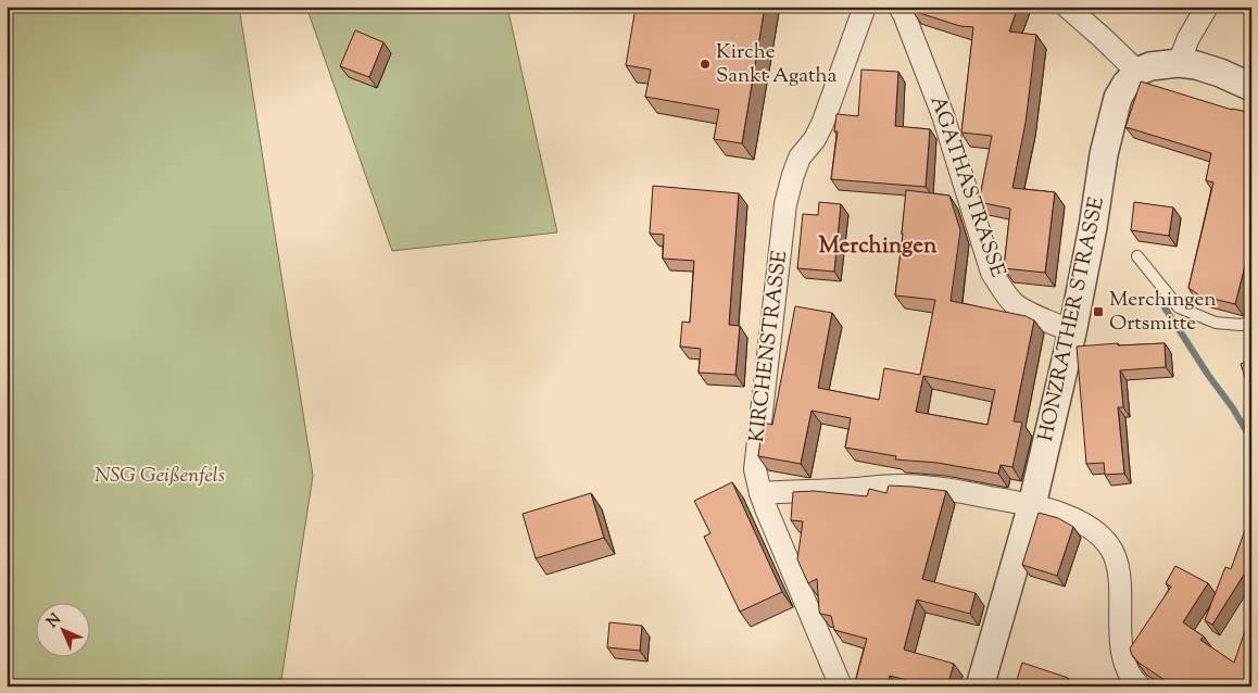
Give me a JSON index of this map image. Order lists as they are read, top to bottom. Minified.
{"streets":{"street":["AGATHASTRASSE","HONZRATHER STRASSE","KIRCHENSTRASSE"]},"crossings":[["AGATHASTRASSE","HONZRATHER STRASSE"]],"districts":["Merchingen"],"parks":["NSG Geißenfels"],"places":{"other":["Kirche Sankt Agatha"],"transit":["Merchingen Ortsmitte"]},"north":"top left"}
